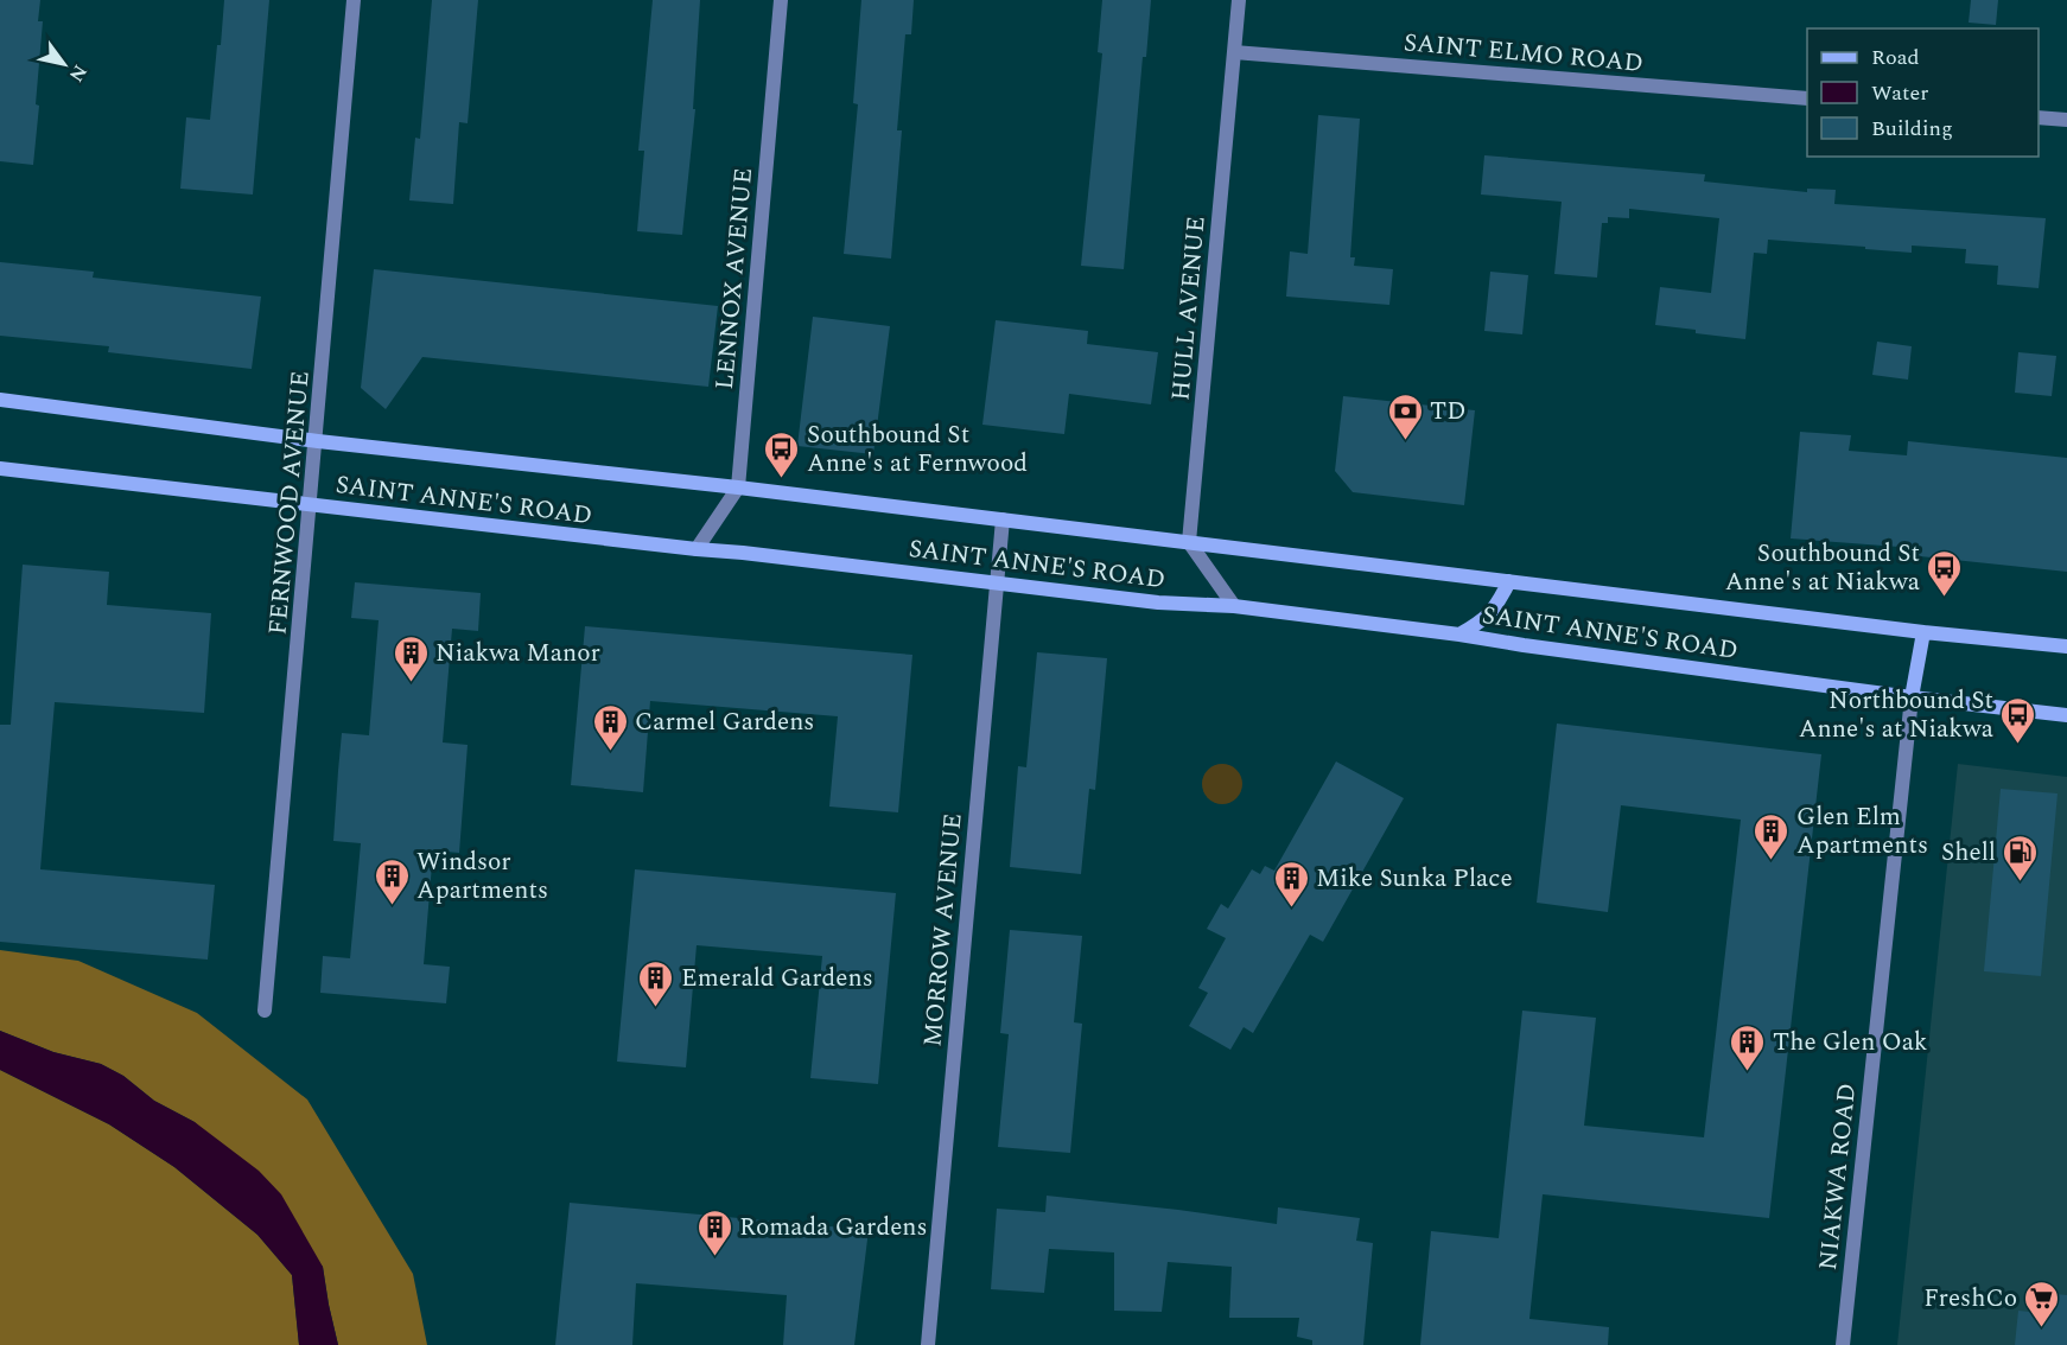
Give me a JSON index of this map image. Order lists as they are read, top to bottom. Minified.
{"streets":{"main road":["SAINT ANNE'S ROAD","NIAKWA ROAD"],"street":["SAINT ELMO ROAD","LENNOX AVENUE","HULL AVENUE","FERNWOOD AVENUE","MORROW AVENUE"]},"crossings":[["SAINT ELMO ROAD","HULL AVENUE"],["LENNOX AVENUE","SAINT ANNE'S ROAD"],["HULL AVENUE","SAINT ANNE'S ROAD"],["SAINT ANNE'S ROAD","FERNWOOD AVENUE"],["SAINT ANNE'S ROAD","MORROW AVENUE"],["SAINT ANNE'S ROAD","NIAKWA ROAD"]],"places":{"bank":["TD"],"bus stop":["Southbound St Anne's at Fernwood","Southbound St Anne's at Niakwa","Northbound St Anne's at Niakwa"],"building":["Niakwa Manor","Carmel Gardens","Glen Elm Apartments","Windsor Apartments","Mike Sunka Place","Emerald Gardens","The Glen Oak","Romada Gardens"],"fuel station":["Shell"],"supermarket":["FreshCo"]},"legend":["Road","Water","Building"],"north":"bottom right"}
